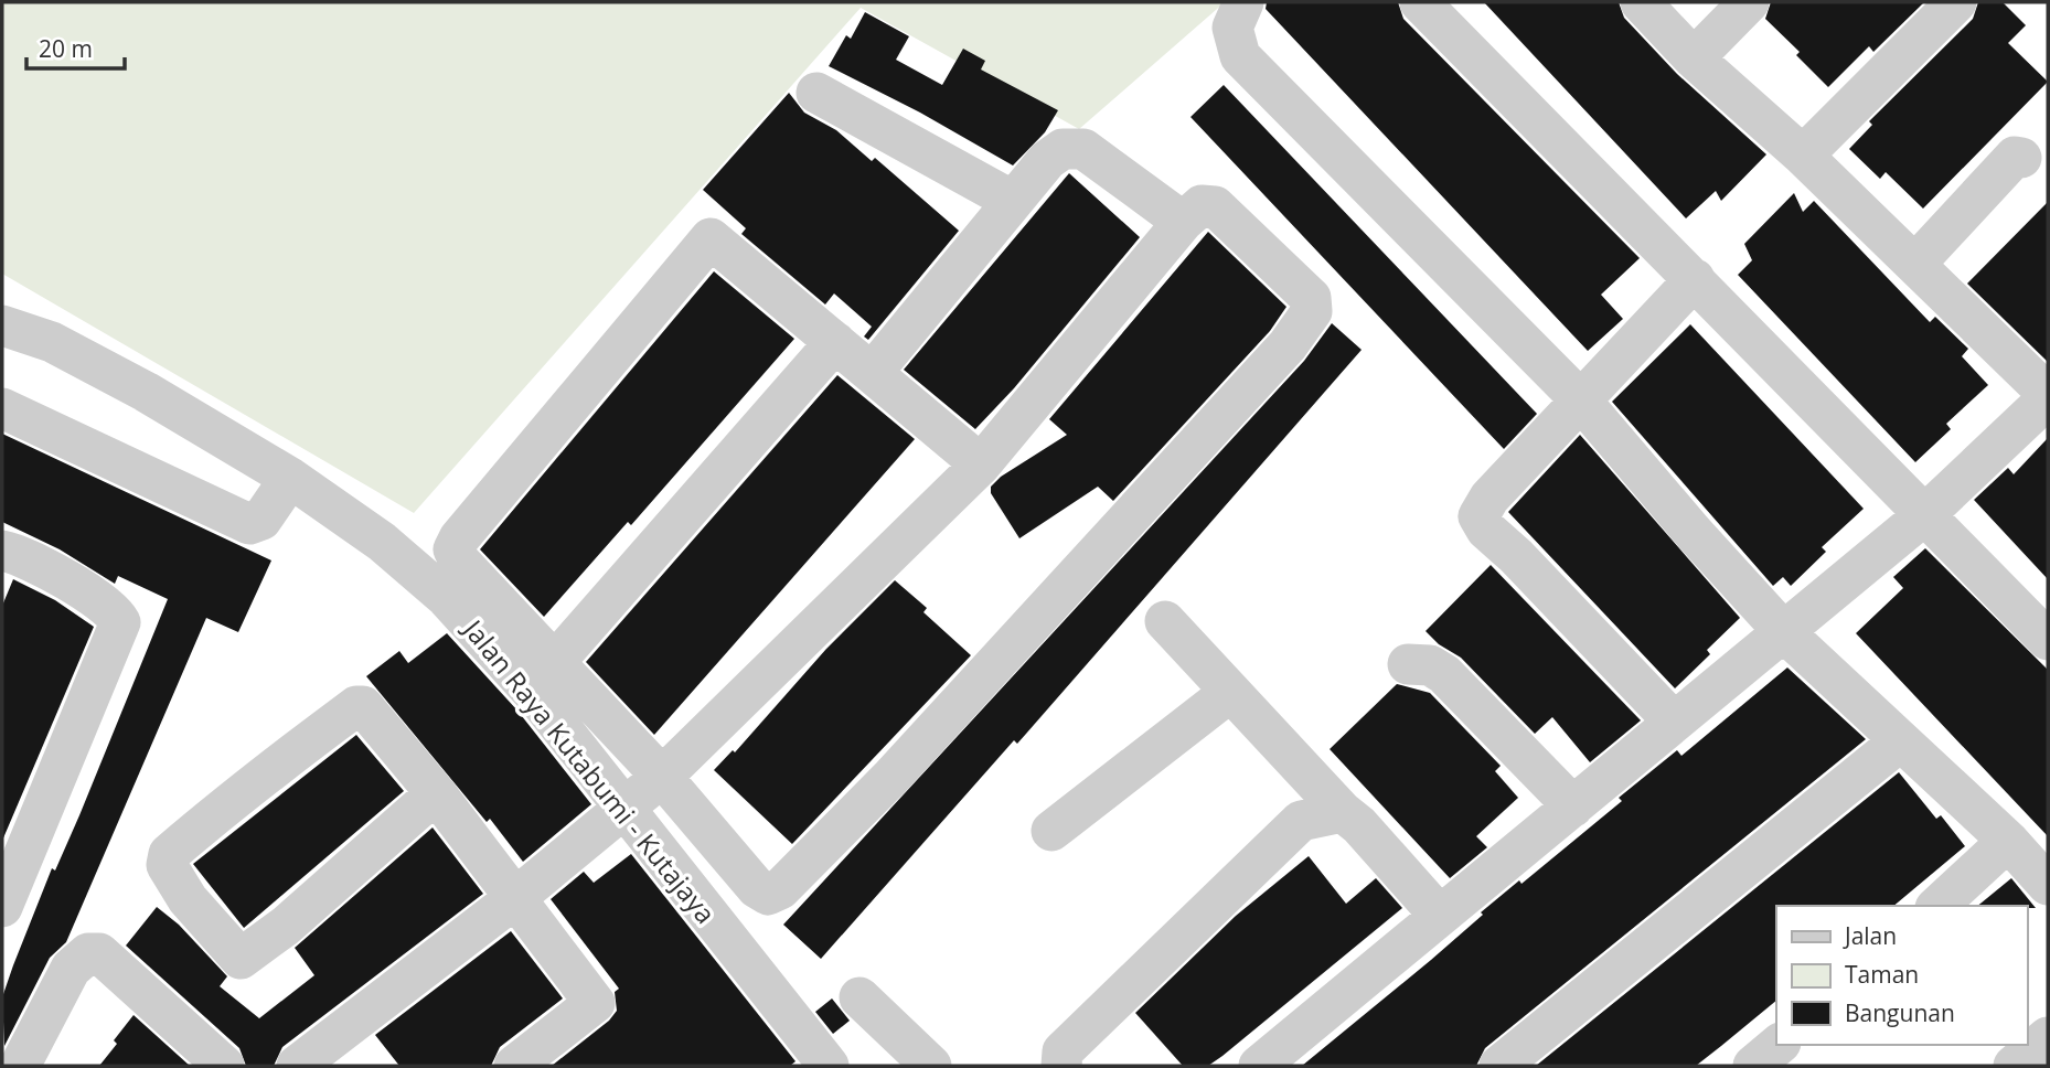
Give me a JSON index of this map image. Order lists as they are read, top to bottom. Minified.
{"streets":{"street":["Jalan Raya Kutabumi - Kutajaya"]},"legend":["Jalan","Taman","Bangunan"],"scale_bar":"20 m"}
